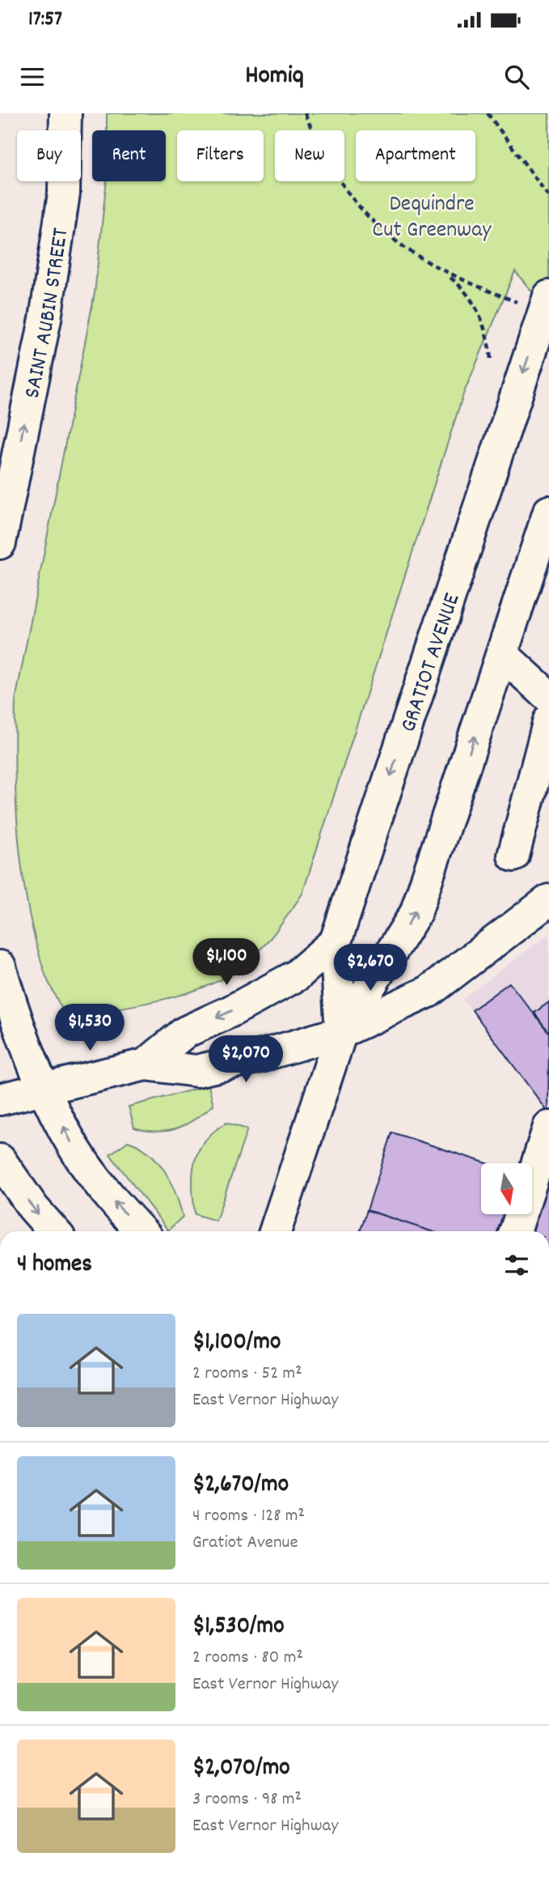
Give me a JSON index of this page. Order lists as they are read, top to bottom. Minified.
{"streets":{"main road":["SAINT AUBIN STREET","GRATIOT AVENUE"]},"one_way":["SAINT AUBIN STREET"],"parks":["Dequindre Cut Greenway"],"north":"bottom","page":{"status":"17:57","header":"Homiq","chip":["Buy","Rent","Filters","New","Apartment"],"price":["$1,100","$2,670","$1,530","$2,070"],"heading":"4 homes","list":[{"name":"$1,100/mo","note":"2 rooms · 52 m² · East Vernor Highway"},{"name":"$2,670/mo","note":"4 rooms · 128 m² · Gratiot Avenue"},{"name":"$1,530/mo","note":"2 rooms · 80 m² · East Vernor Highway"},{"name":"$2,070/mo","note":"3 rooms · 98 m² · East Vernor Highway"}]}}
